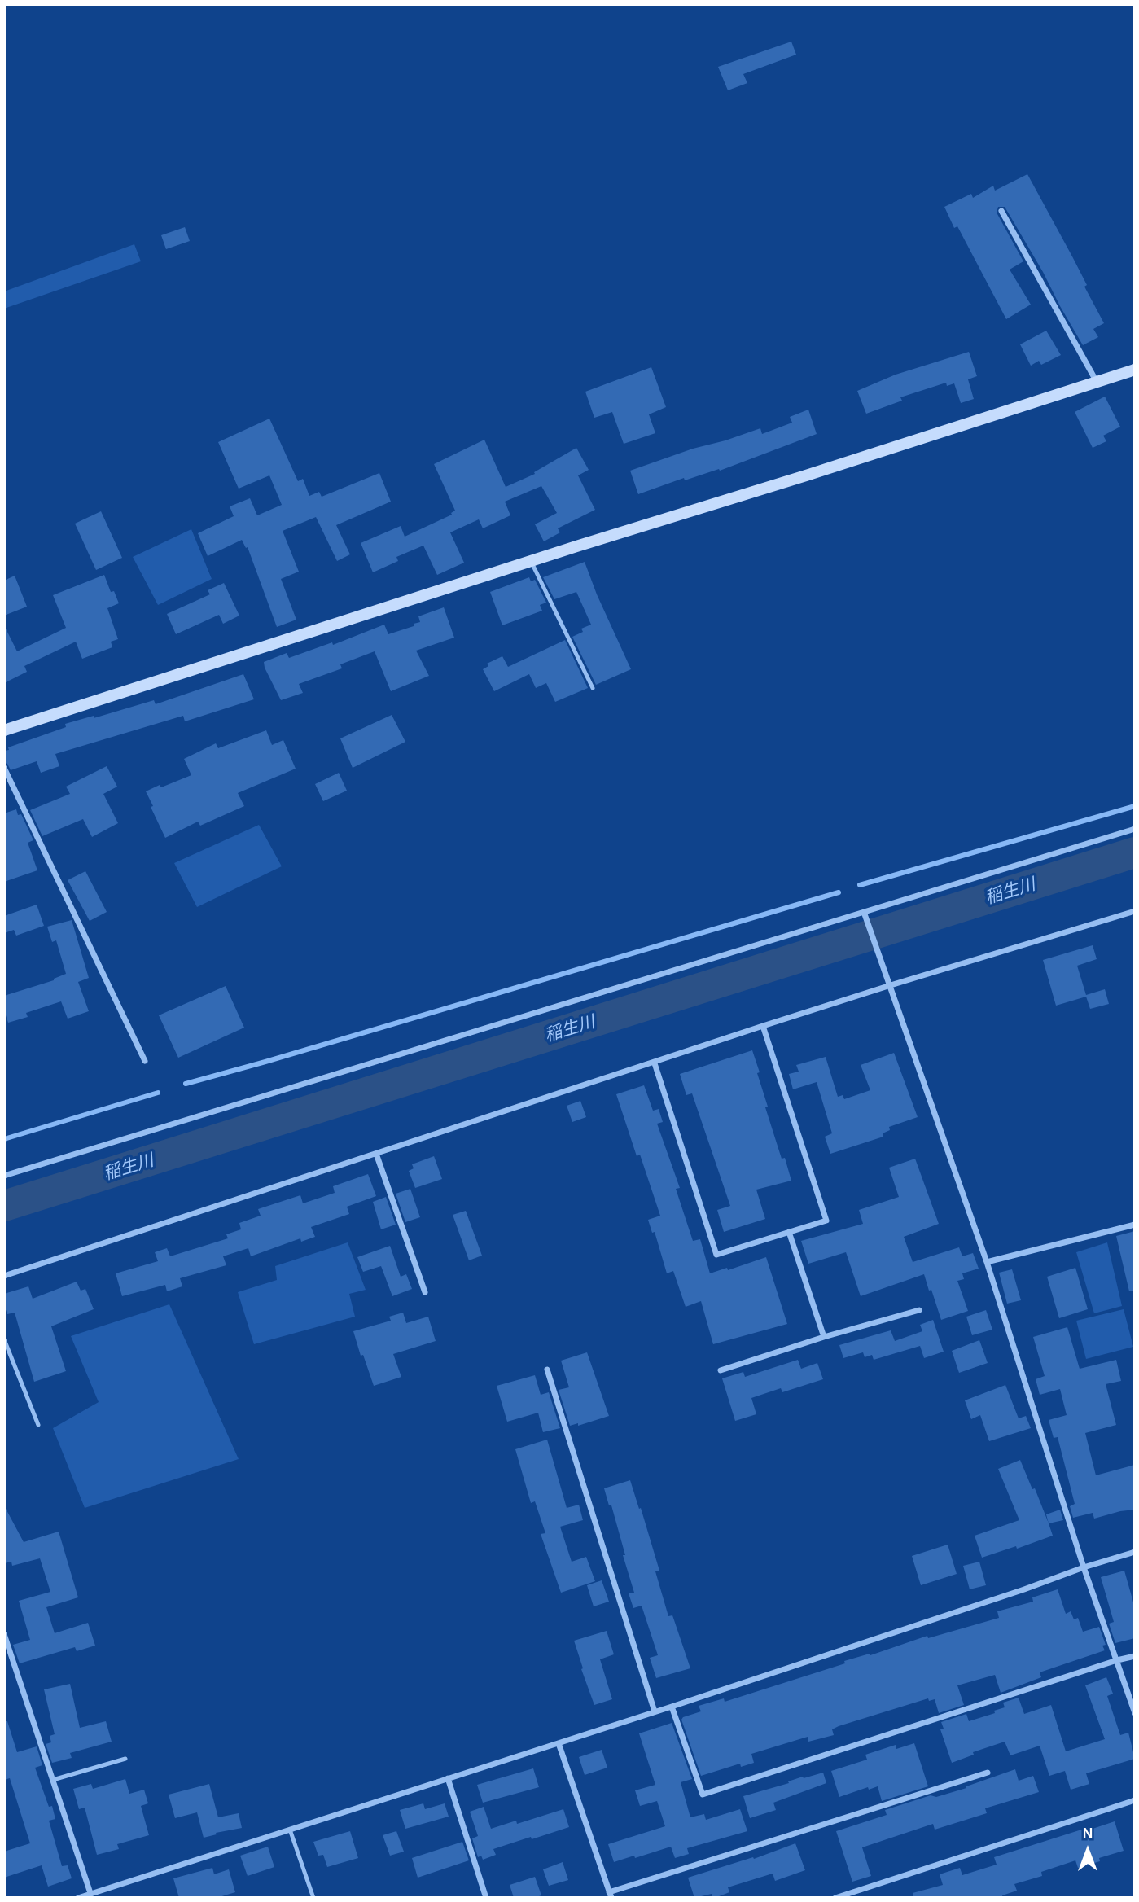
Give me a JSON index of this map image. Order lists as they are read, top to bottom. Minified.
{"water":["稲生川"],"north":"top"}
